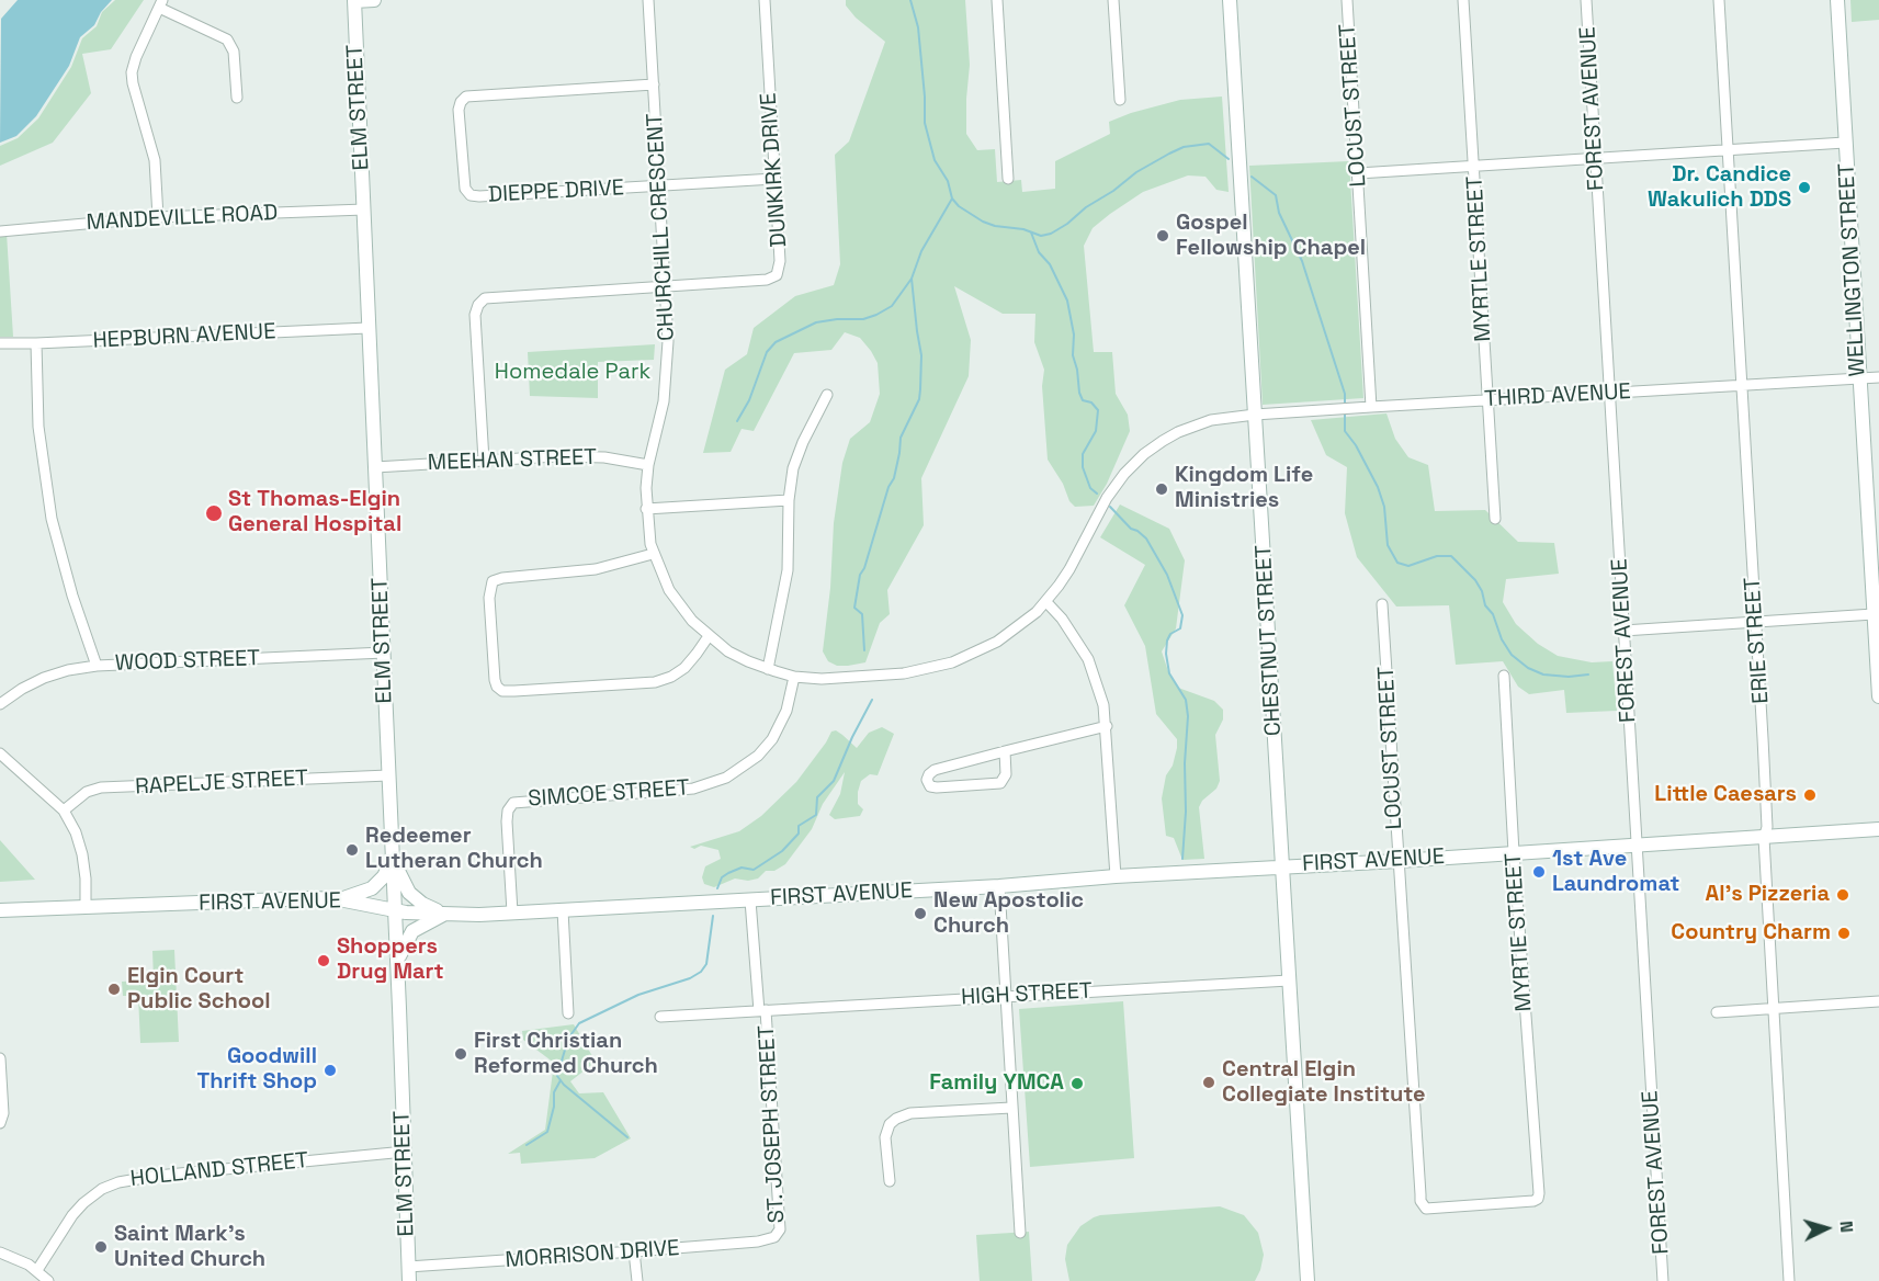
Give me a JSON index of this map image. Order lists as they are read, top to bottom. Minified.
{"streets":{"main road":["ELM STREET","WELLINGTON STREET","CHESTNUT STREET","FIRST AVENUE"],"street":["LOCUST STREET","FOREST AVENUE","DUNKIRK DRIVE","DIEPPE DRIVE","MANDEVILLE ROAD","CHURCHILL CRESCENT","MYRTLE STREET","HEPBURN AVENUE","THIRD AVENUE","MEEHAN STREET","ERIE STREET","WOOD STREET","RAPELJE STREET","SIMCOE STREET","MYRTIE STREET","HIGH STREET","ST. JOSEPH STREET","HOLLAND STREET","MORRISON DRIVE"]},"crossings":[["LOCUST STREET","THIRD AVENUE"],["LOCUST STREET","FIRST AVENUE"],["LOCUST STREET","MYRTIE STREET"],["ELM STREET","MANDEVILLE ROAD"],["ELM STREET","HEPBURN AVENUE"],["ELM STREET","MEEHAN STREET"],["ELM STREET","WOOD STREET"],["ELM STREET","RAPELJE STREET"],["ELM STREET","FIRST AVENUE"],["ELM STREET","HOLLAND STREET"],["ELM STREET","MORRISON DRIVE"],["FOREST AVENUE","THIRD AVENUE"],["FOREST AVENUE","FIRST AVENUE"],["DUNKIRK DRIVE","DIEPPE DRIVE"],["DUNKIRK DRIVE","CHURCHILL CRESCENT"],["DUNKIRK DRIVE","MEEHAN STREET"],["DIEPPE DRIVE","CHURCHILL CRESCENT"],["CHURCHILL CRESCENT","THIRD AVENUE"],["CHURCHILL CRESCENT","MEEHAN STREET"],["CHURCHILL CRESCENT","CHESTNUT STREET"],["CHURCHILL CRESCENT","SIMCOE STREET"],["MYRTLE STREET","THIRD AVENUE"],["WELLINGTON STREET","THIRD AVENUE"],["THIRD AVENUE","CHESTNUT STREET"],["THIRD AVENUE","ERIE STREET"],["CHESTNUT STREET","FIRST AVENUE"],["CHESTNUT STREET","HIGH STREET"],["ERIE STREET","FIRST AVENUE"],["SIMCOE STREET","FIRST AVENUE"],["FIRST AVENUE","MYRTIE STREET"],["FIRST AVENUE","ST. JOSEPH STREET"],["HIGH STREET","ST. JOSEPH STREET"],["ST. JOSEPH STREET","MORRISON DRIVE"]],"parks":["Homedale Park"],"places":["Dr. Candice Wakulich DDS","Gospel Fellowship Chapel","Kingdom Life Ministries","St Thomas-Elgin General Hospital","Little Caesars","Redeemer Lutheran Church","1st Ave Laundromat","Al's Pizzeria","New Apostolic Church","Country Charm","Shoppers Drug Mart","Elgin Court Public School","First Christian Reformed Church","Goodwill Thrift Shop","Central Elgin Collegiate Institute","Family YMCA","Saint Mark's United Church"],"north":"right"}
